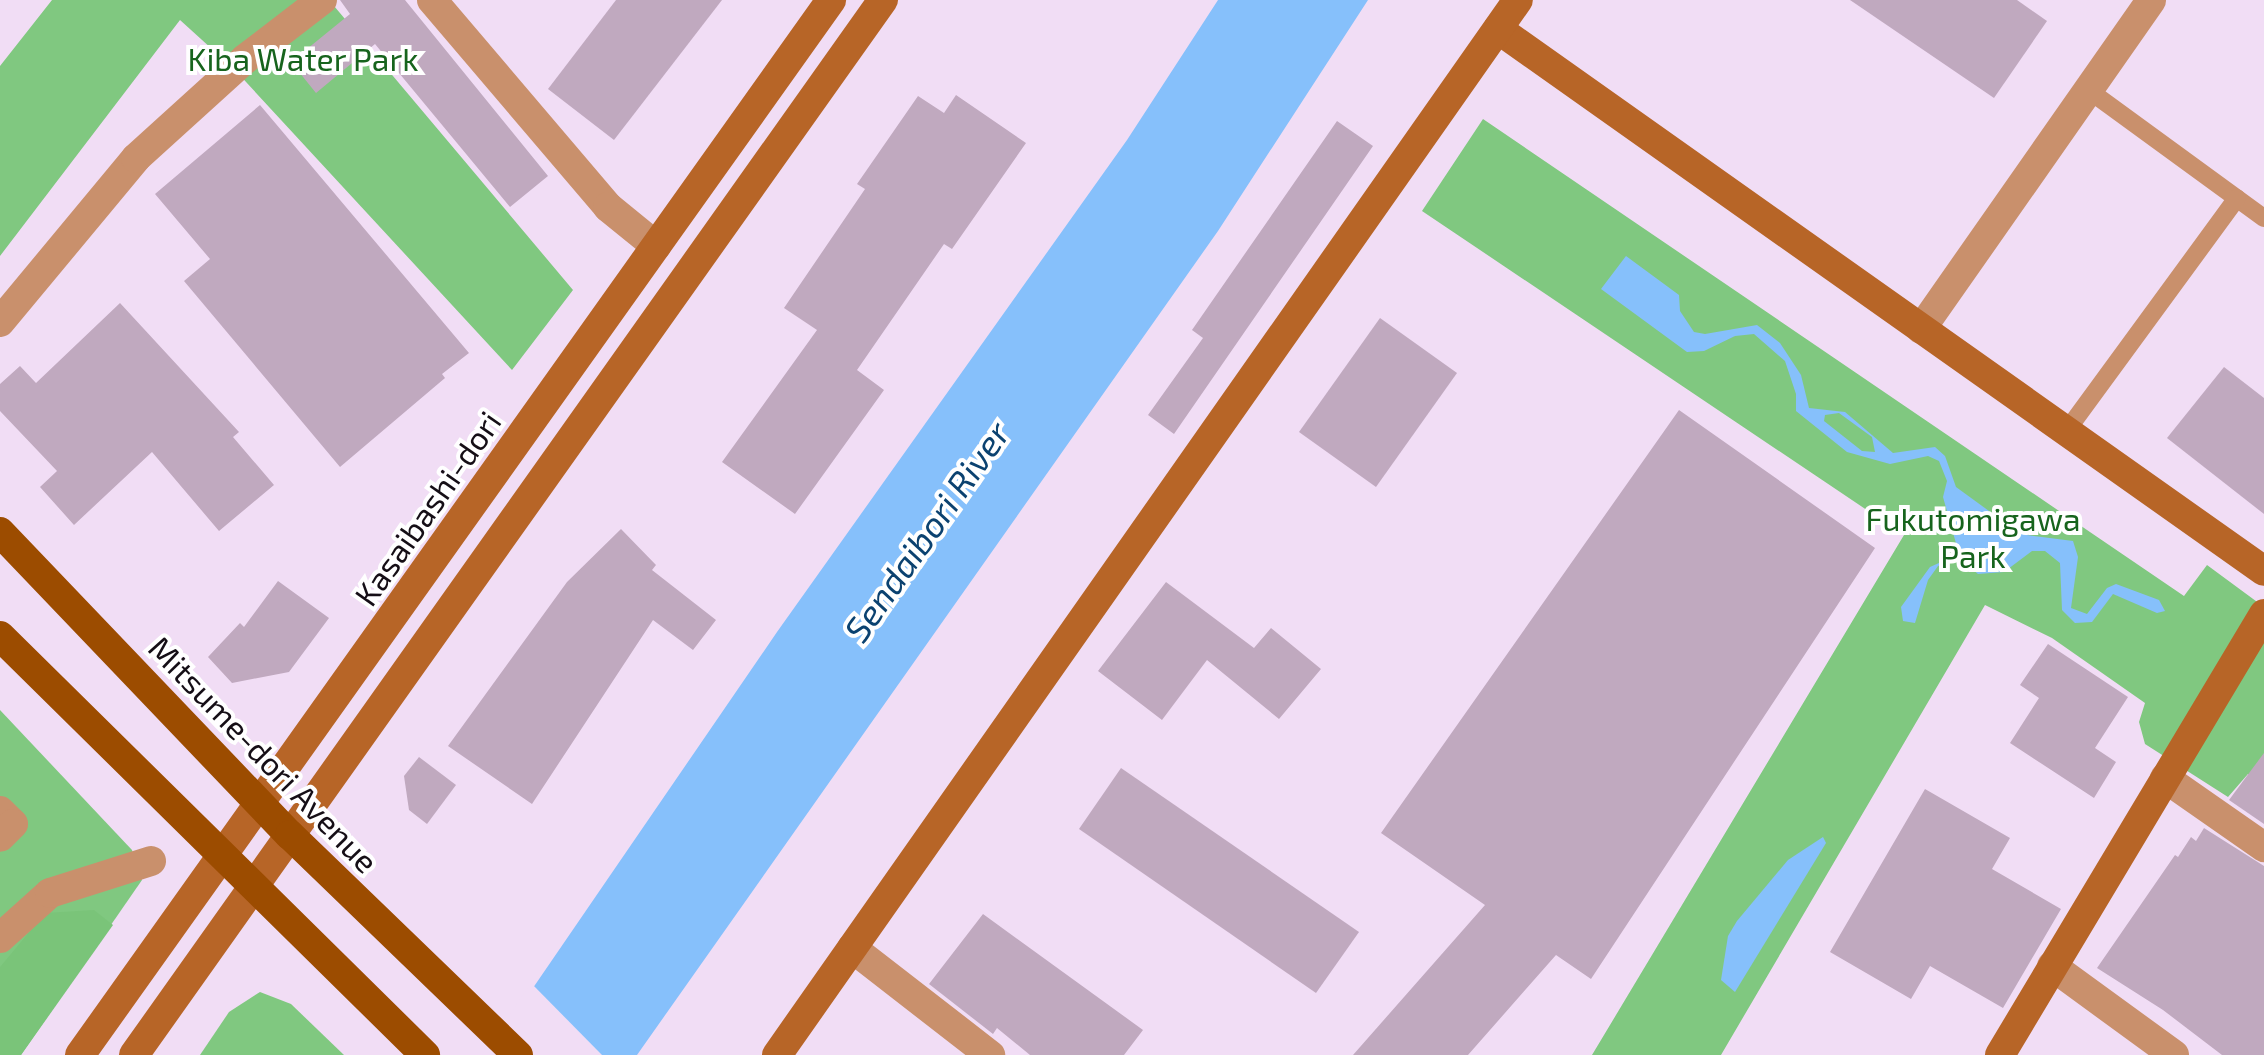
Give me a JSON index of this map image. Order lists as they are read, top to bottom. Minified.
{"streets":{"main road":["Mitsume-dori Avenue"],"street":["Kasaibashi-dori"]},"crossings":[["Kasaibashi-dori","Mitsume-dori Avenue"]],"water":["Sendaibori River"],"parks":["Kiba Water Park","Fukutomigawa Park"]}
